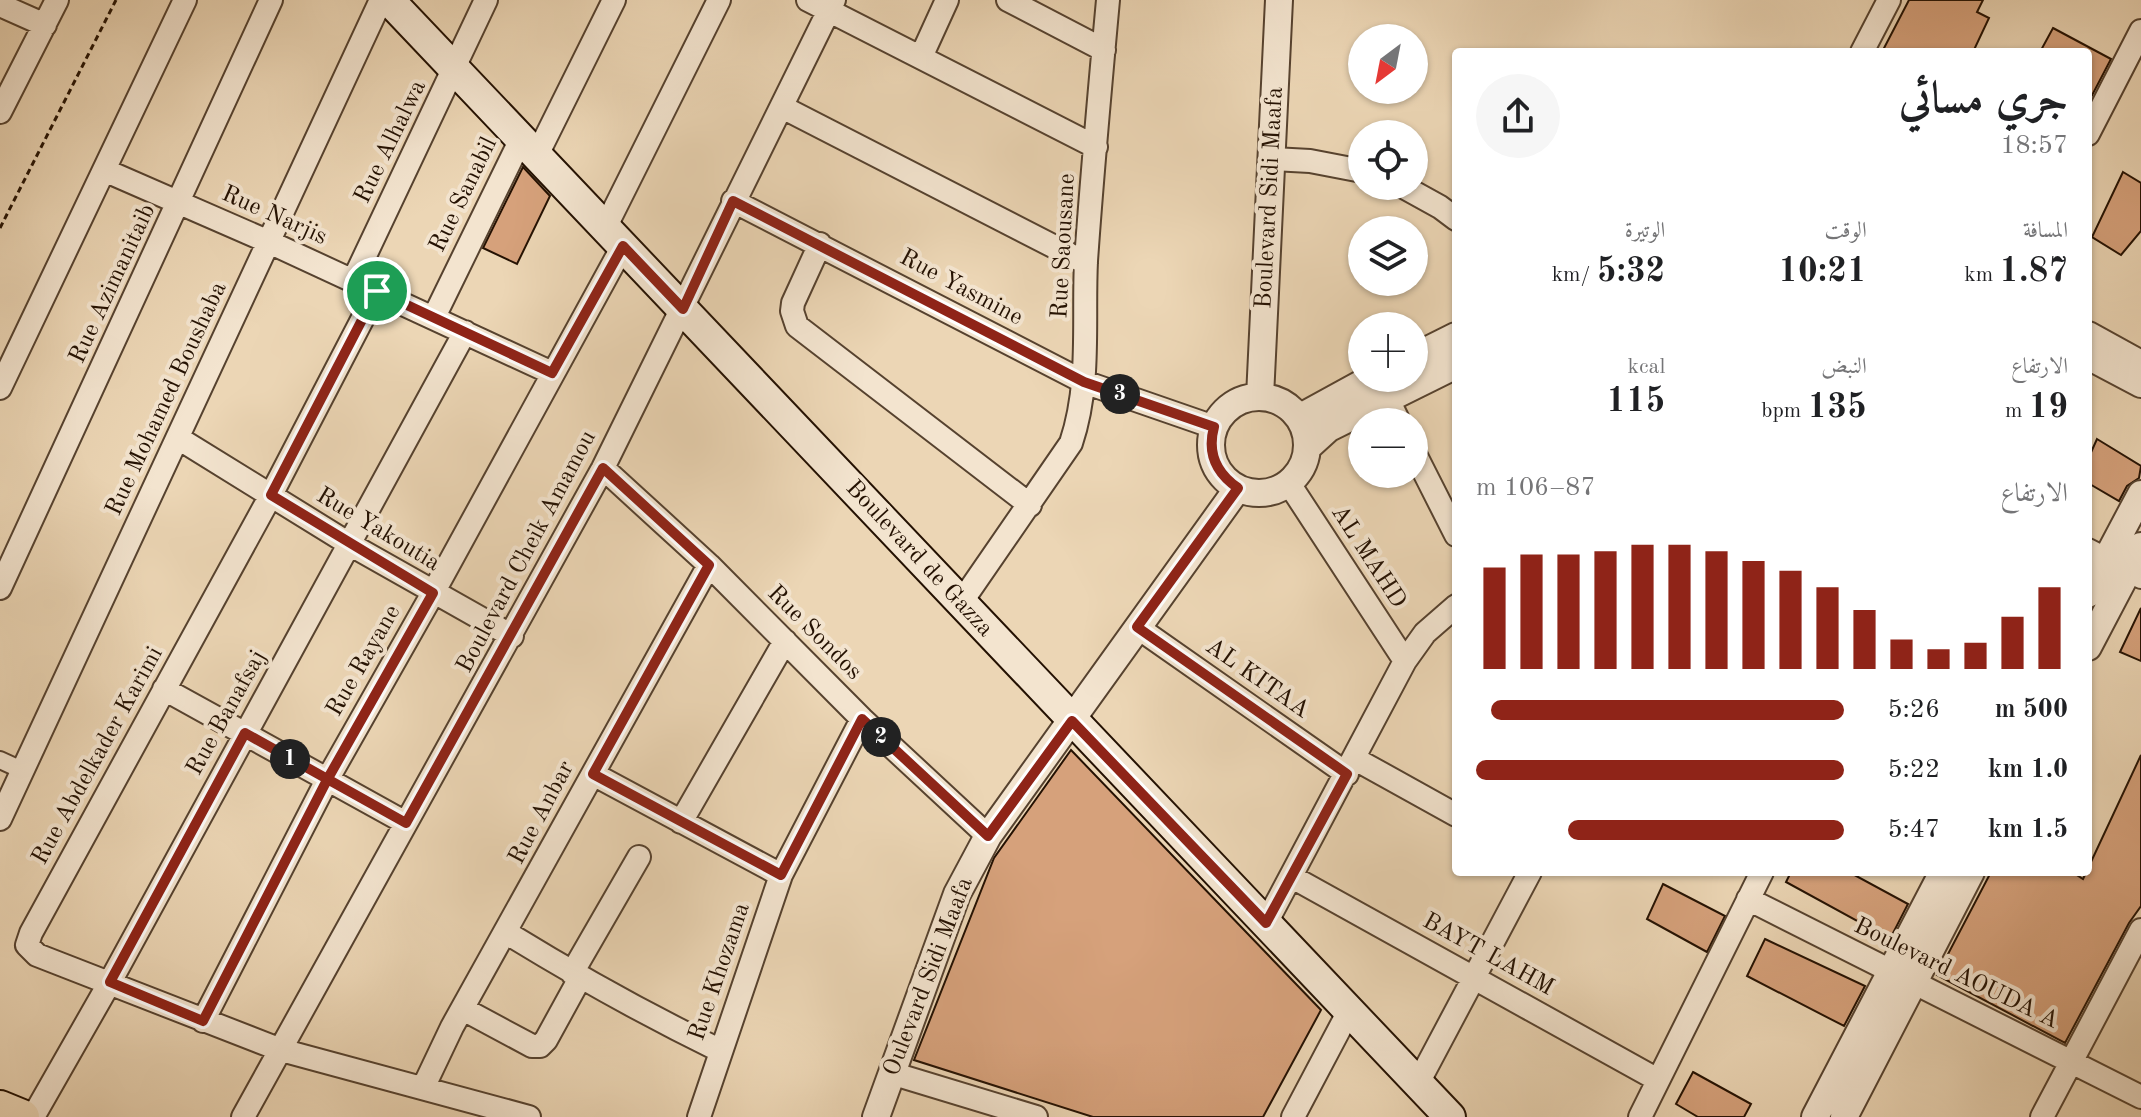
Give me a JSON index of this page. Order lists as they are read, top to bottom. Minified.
{"streets":{"main road":["Boulevard de Gazza"],"street":["Rue Alhalwa","Rue Sanabil","Boulevard Sidi Maafa","Rue Narjis","Rue Saousane","Rue Azimanitaib","Rue Yasmine","Rue Mohamed Boushaba","Rue Yakoutia","Boulevard Cheik Amamou","AL MAHD","Rue Sondos","Rue Rayane","AL KITAA","Rue Banafsaj","Rue Abdelkader Karimi","Rue Anbar","BAYT LAHM","Rue Khozama","Boulevard AOUDA A","Oulevard Sidi Maafa"]},"crossings":[["Rue Alhalwa","Rue Narjis"],["Rue Alhalwa","Boulevard de Gazza"],["Rue Sanabil","Rue Narjis"],["Rue Sanabil","Boulevard de Gazza"],["Boulevard Sidi Maafa","Rue Yasmine"],["Boulevard Sidi Maafa","AL MAHD"],["Boulevard Sidi Maafa","Oulevard Sidi Maafa"],["Rue Narjis","Rue Azimanitaib"],["Rue Narjis","Rue Mohamed Boushaba"],["Rue Narjis","Rue Rayane"],["Rue Narjis","Rue Banafsaj"],["Rue Narjis","Rue Abdelkader Karimi"],["Rue Saousane","Rue Yasmine"],["Rue Saousane","Boulevard de Gazza"],["Rue Yasmine","Boulevard Cheik Amamou"],["Rue Yasmine","AL MAHD"],["Rue Yasmine","Oulevard Sidi Maafa"],["Rue Mohamed Boushaba","Rue Yakoutia"],["Rue Yakoutia","Boulevard Cheik Amamou"],["Rue Yakoutia","Rue Rayane"],["Rue Yakoutia","Rue Banafsaj"],["Rue Yakoutia","Rue Abdelkader Karimi"],["Boulevard Cheik Amamou","Boulevard de Gazza"],["Boulevard Cheik Amamou","Rue Sondos"],["Boulevard Cheik Amamou","Rue Abdelkader Karimi"],["AL MAHD","Oulevard Sidi Maafa"],["Boulevard de Gazza","Rue Rayane"],["Boulevard de Gazza","Oulevard Sidi Maafa"],["Rue Sondos","Rue Anbar"],["Rue Sondos","Rue Khozama"],["Rue Sondos","Oulevard Sidi Maafa"],["Rue Rayane","Rue Abdelkader Karimi"],["AL KITAA","Oulevard Sidi Maafa"],["Rue Banafsaj","Rue Abdelkader Karimi"],["Rue Abdelkader Karimi","Rue Anbar"]],"north":"bottom left","page":{"map_buttons":["+","−"],"heading":["جري مسائي","18:57"],"stats":[["المسافة","1.87 km"],["الوقت","10:21"],["الوتيرة","5:32 /km"],["الارتفاع","19 m"],["النبض","135 bpm"],["kcal","115"]],"pins":["3","2","1"],"chart":["الارتفاع","87–106 m"],"list":[{"name":"500 m","note":"5:26"},{"name":"1.0 km","note":"5:22"},{"name":"1.5 km","note":"5:47"}]}}
